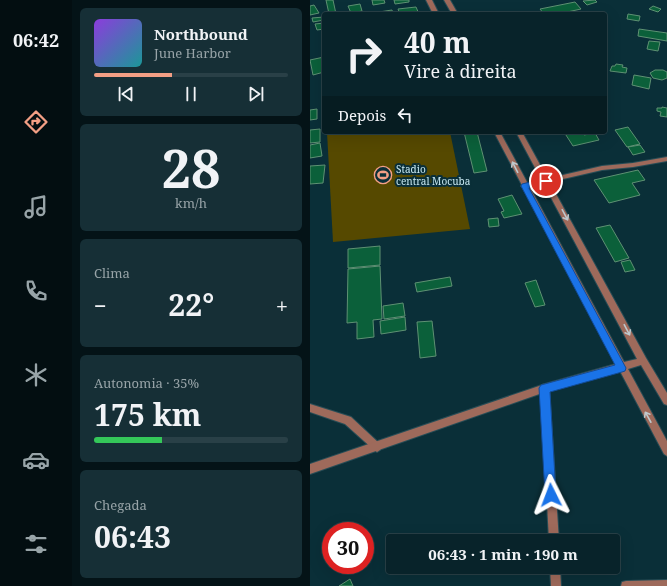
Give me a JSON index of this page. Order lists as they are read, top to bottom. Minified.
{"places":{"sports":["Stadio central Mocuba"]},"page":{"tabs":"06:42","turn":["40 m","Vire à direita"],"song":["Northbound","June Harbor"],"then":"Depois","tile":[["28","km/h"],"Clima",["Autonomia · 35%","175 km"],["Chegada","06:43"]],"heat":["−","22°","+"],"limit":"30","trip":"06:43 · 1 min · 190 m"}}
